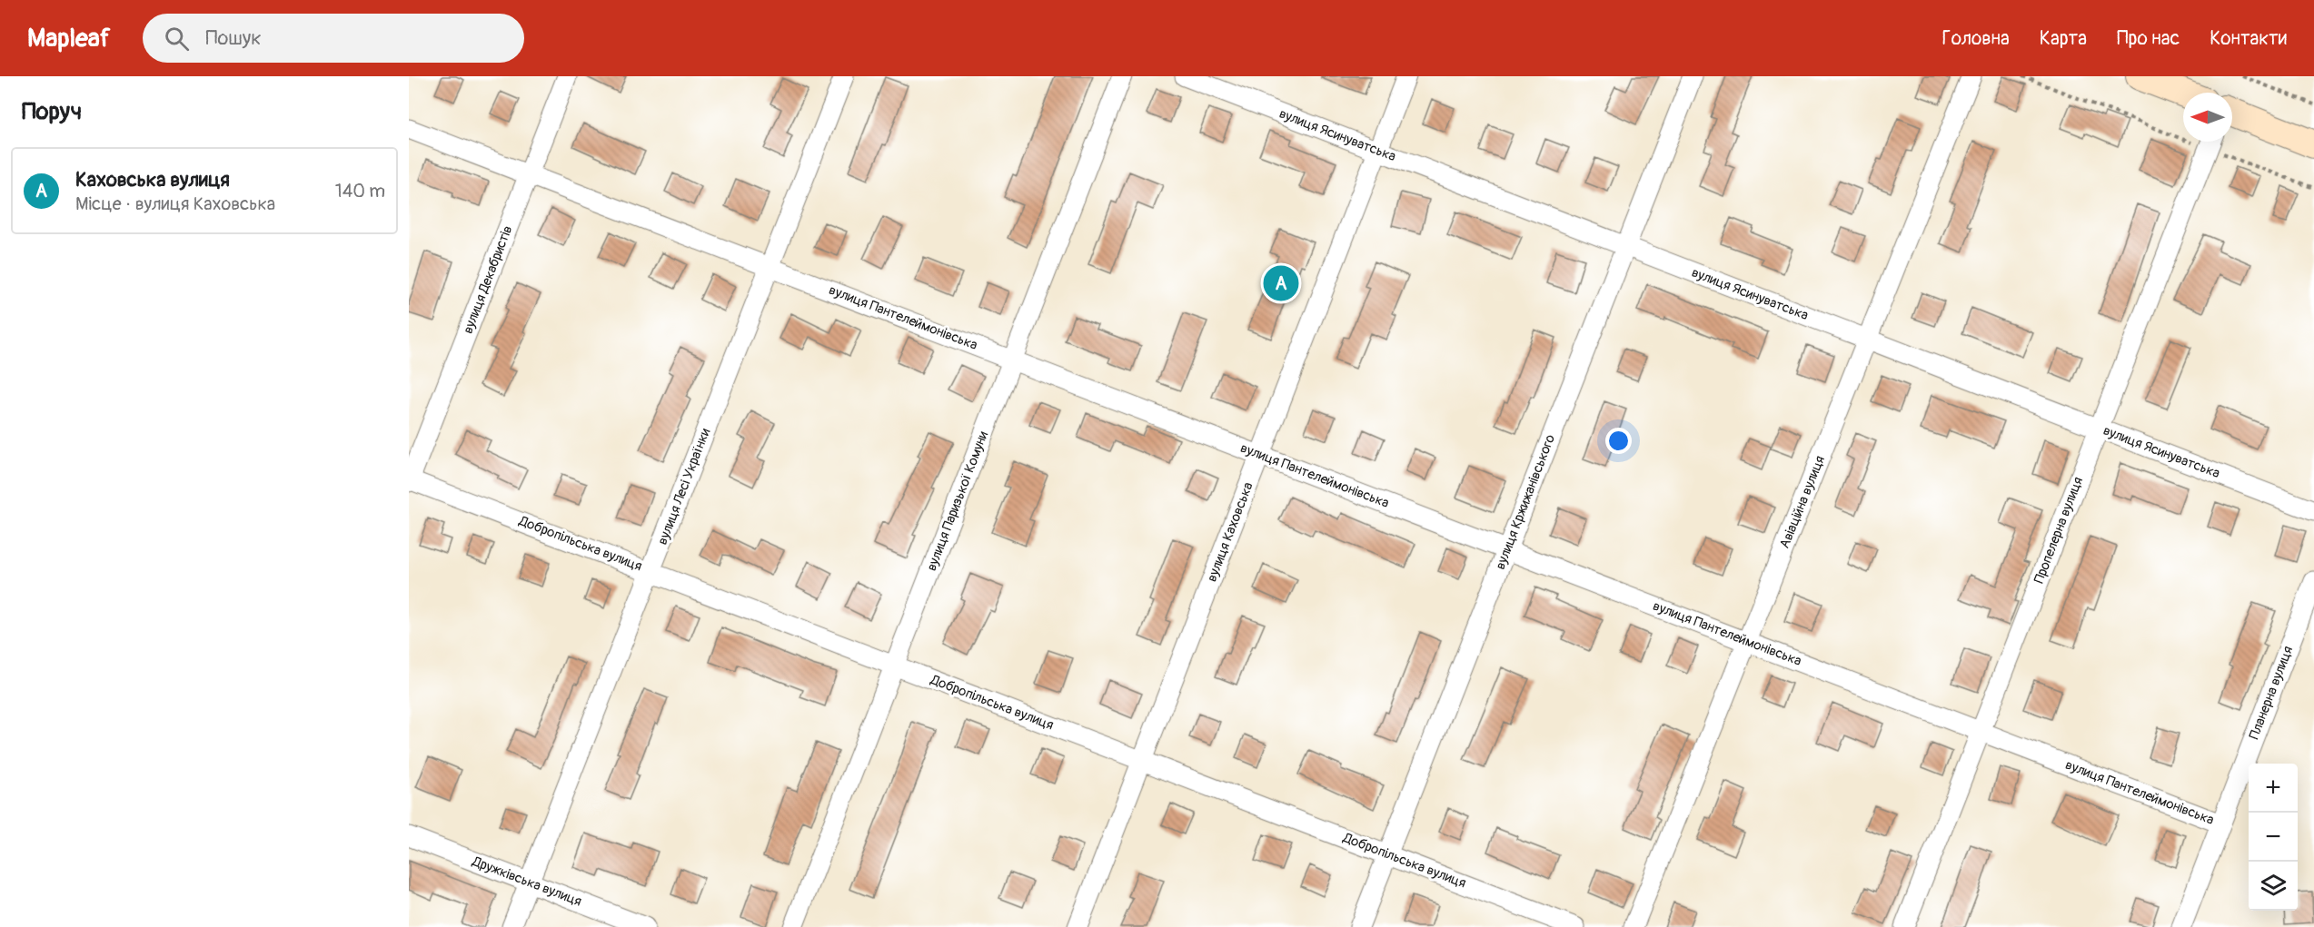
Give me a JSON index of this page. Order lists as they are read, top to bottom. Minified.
{"streets":{"street":["вулиця Ясинуватська","вулиця Декабристів","вулиця Пантелеймонівська","вулиця Лесі Українки","вулиця Паризької Комуни","вулиця Кржижанівського","Авіаційна вулиця","Пропелерна вулиця","вулиця Каховська","Добропільська вулиця","Планерна вулиця","Дружківська вулиця"]},"crossings":[["вулиця Ясинуватська","вулиця Кржижанівського"],["вулиця Ясинуватська","Авіаційна вулиця"],["вулиця Ясинуватська","Пропелерна вулиця"],["вулиця Ясинуватська","вулиця Каховська"],["вулиця Декабристів","вулиця Пантелеймонівська"],["вулиця Декабристів","Добропільська вулиця"],["вулиця Пантелеймонівська","вулиця Лесі Українки"],["вулиця Пантелеймонівська","вулиця Паризької Комуни"],["вулиця Пантелеймонівська","вулиця Кржижанівського"],["вулиця Пантелеймонівська","Авіаційна вулиця"],["вулиця Пантелеймонівська","Пропелерна вулиця"],["вулиця Пантелеймонівська","вулиця Каховська"],["вулиця Пантелеймонівська","Планерна вулиця"],["вулиця Лесі Українки","Добропільська вулиця"],["вулиця Лесі Українки","Дружківська вулиця"],["вулиця Паризької Комуни","Добропільська вулиця"],["вулиця Кржижанівського","Добропільська вулиця"],["вулиця Каховська","Добропільська вулиця"]],"north":"left","page":{"header":"Mapleaf","search":"Пошук","nav":["Головна","Карта","Про нас","Контакти"],"heading":"Поруч","list":[{"mark":"A","name":"Каховська вулиця","note":"Місце · вулиця Каховська","value":"140 m"}],"pins":"A","map_buttons":["+","−"]}}
